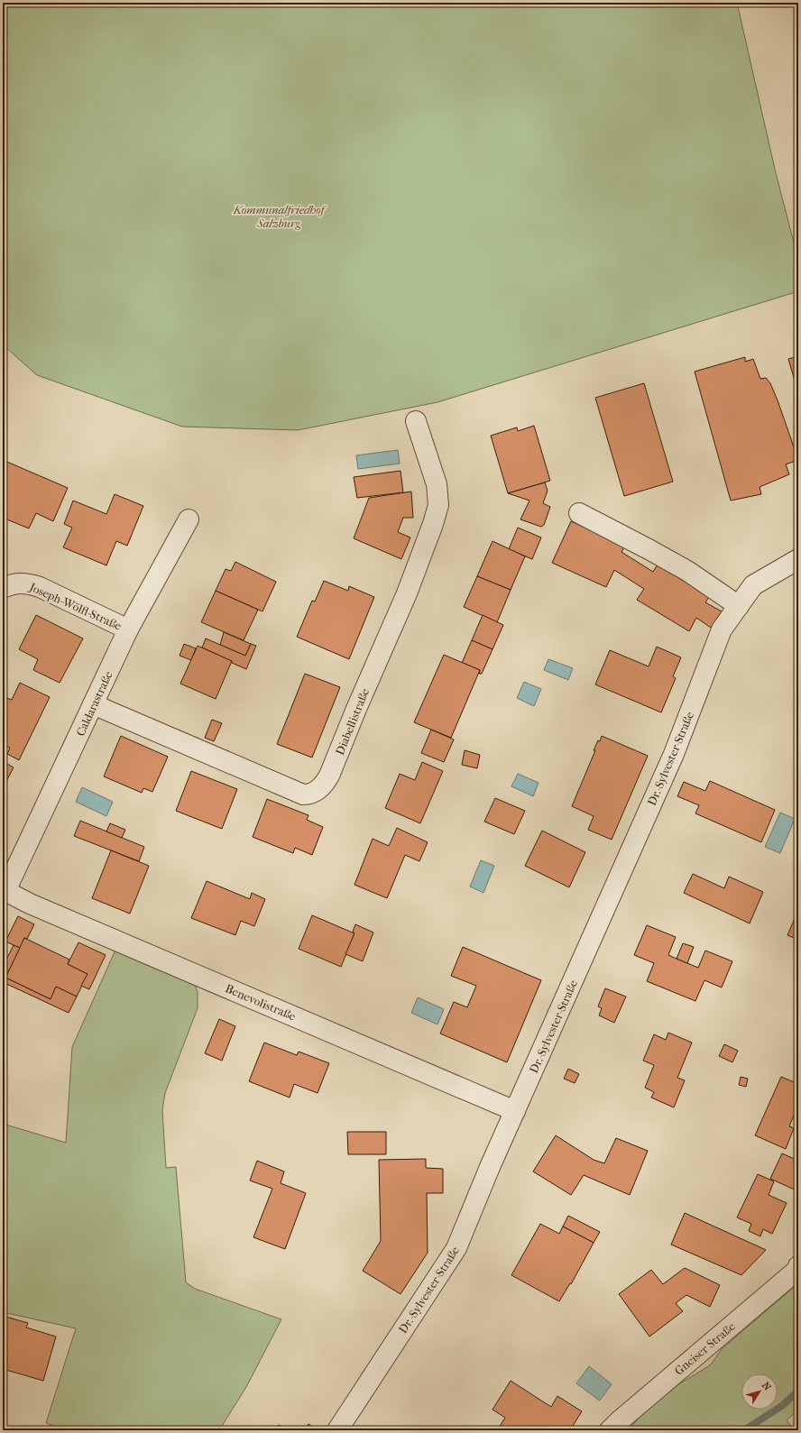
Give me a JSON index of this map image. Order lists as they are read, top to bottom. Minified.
{"streets":{"street":["Joseph-Wölfl-Straße","Caldarastraße","Diabellistraße","Dr.-Sylvester-Straße","Benevolistraße","Gneiser Straße"]},"crossings":[["Joseph-Wölfl-Straße","Caldarastraße"],["Caldarastraße","Diabellistraße"],["Caldarastraße","Benevolistraße"],["Dr.-Sylvester-Straße","Benevolistraße"]],"parks":["Kommunalfriedhof Salzburg"],"north":"top right"}
